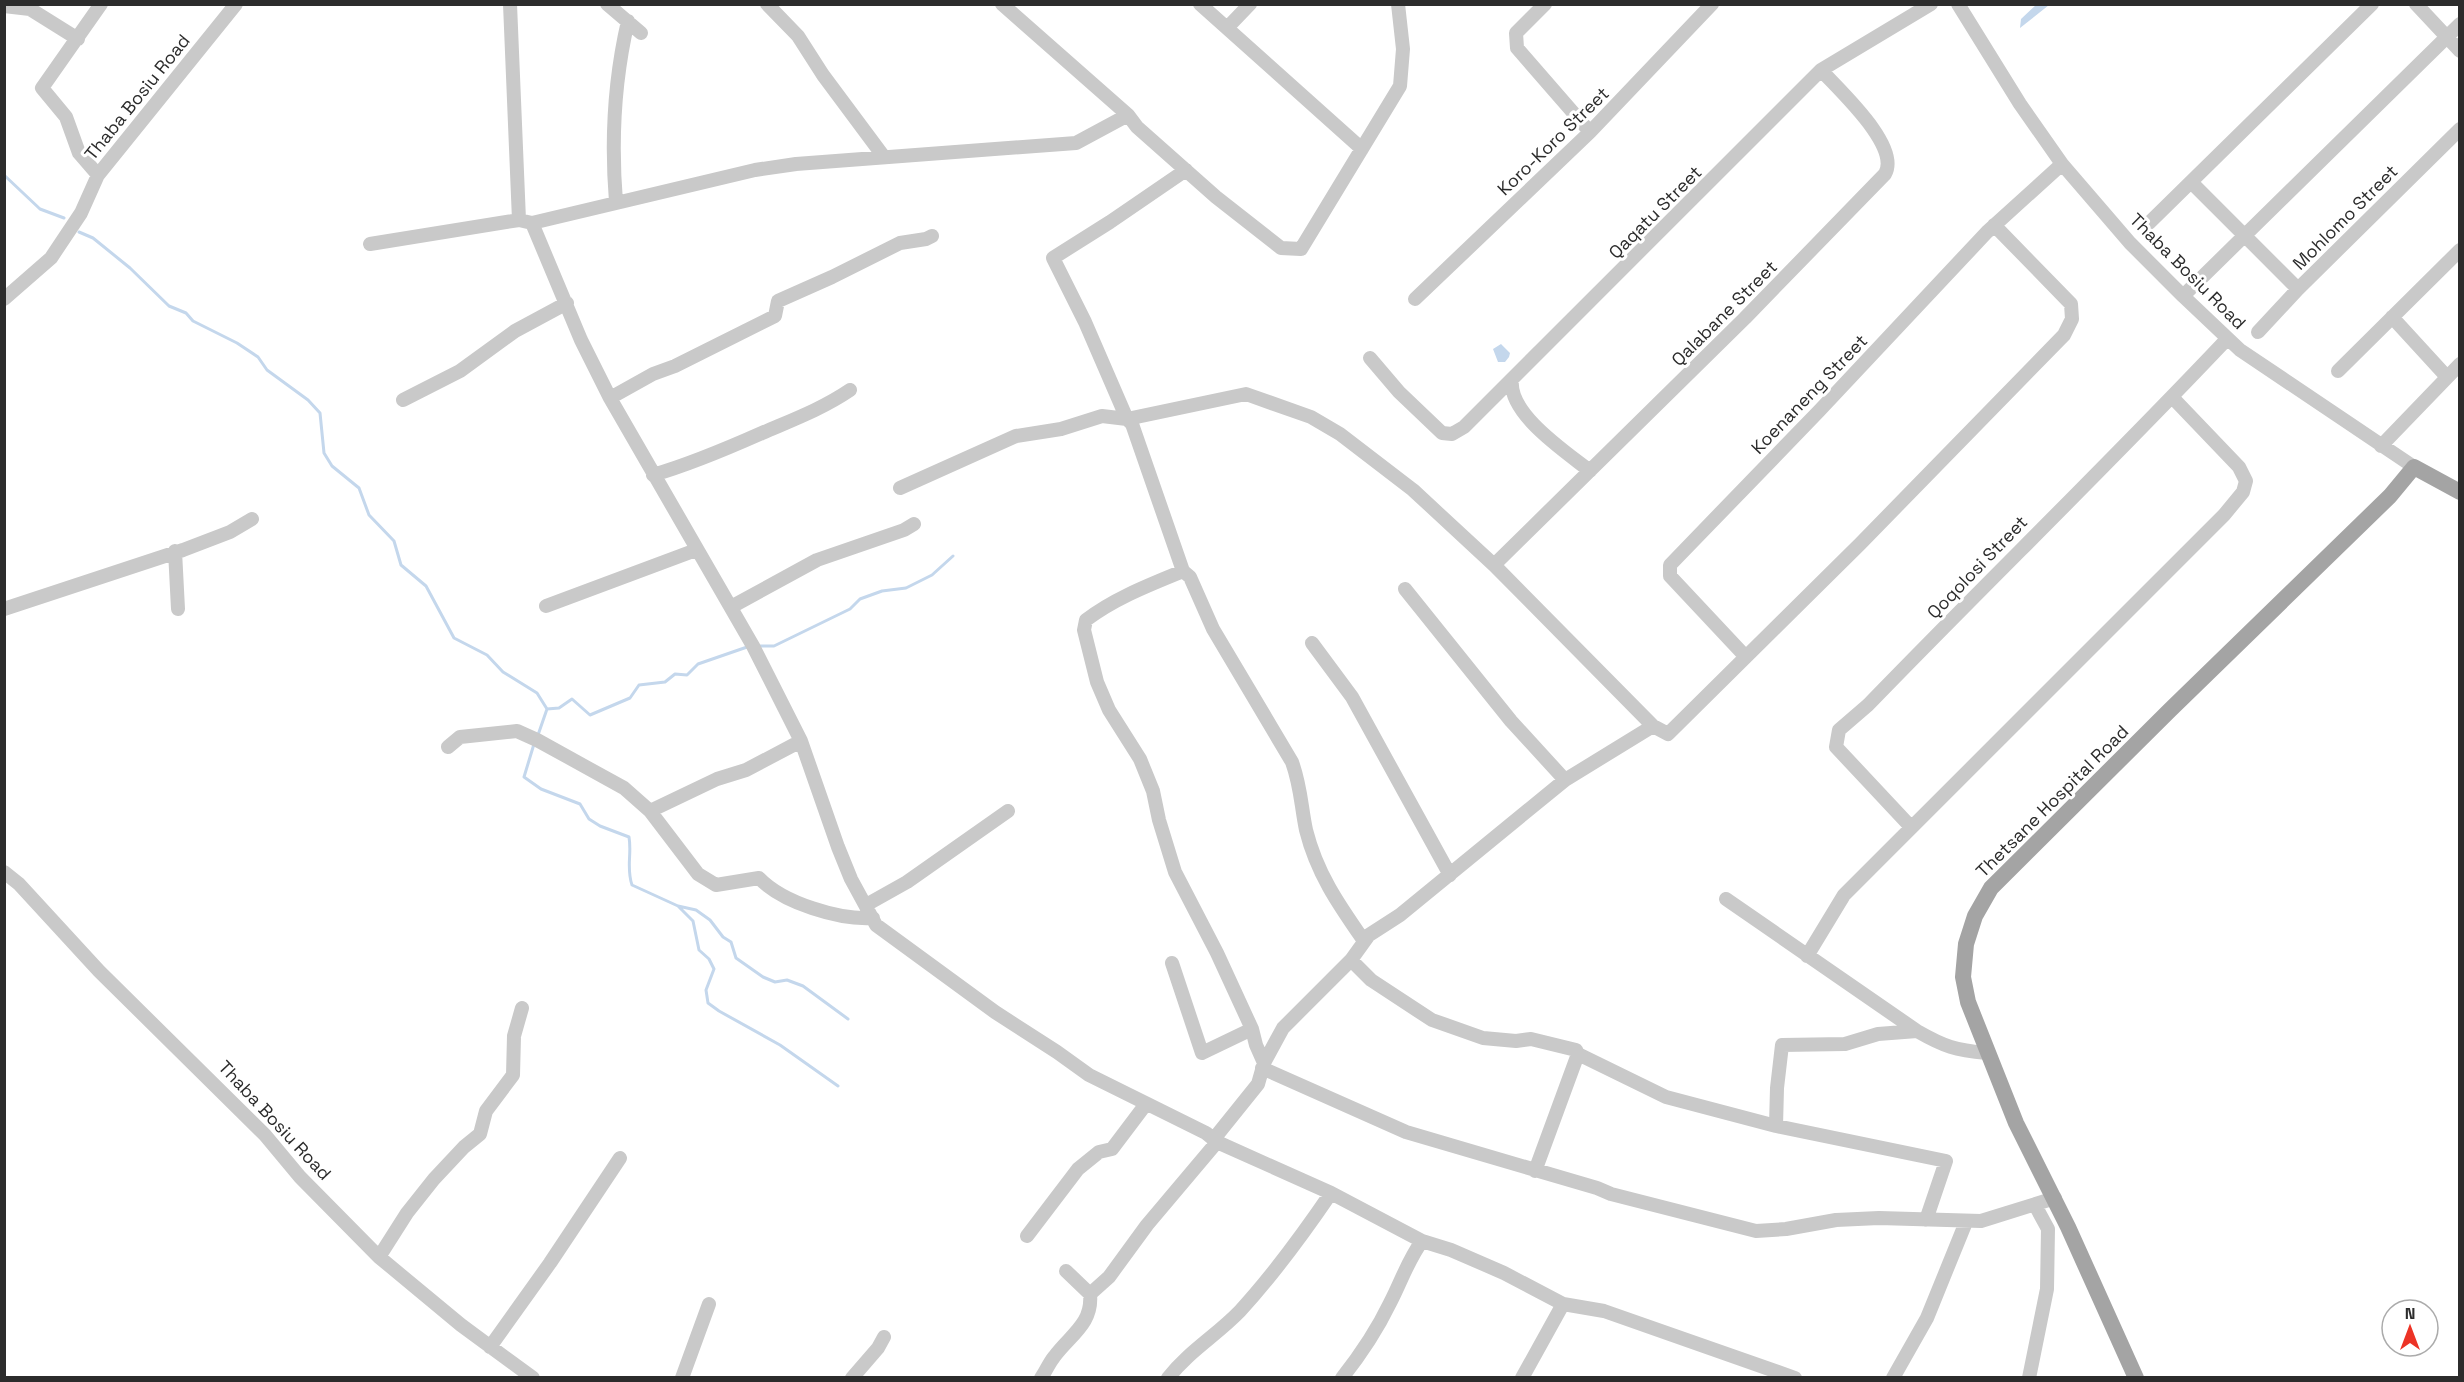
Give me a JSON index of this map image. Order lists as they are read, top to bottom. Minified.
{"streets":{"main road":["Thaba Bosiu Road","Thetsane Hospital Road"],"street":["Koro-Koro Street","Qaqatu Street","Mohlomo Street","Qalabane Street","Koenaneng Street","Qoqolosi Street"]},"crossings":[["Thaba Bosiu Road","Koenaneng Street"],["Thaba Bosiu Road","Qoqolosi Street"],["Thaba Bosiu Road","Thetsane Hospital Road"],["Qaqatu Street","Qalabane Street"]],"north":"top"}
